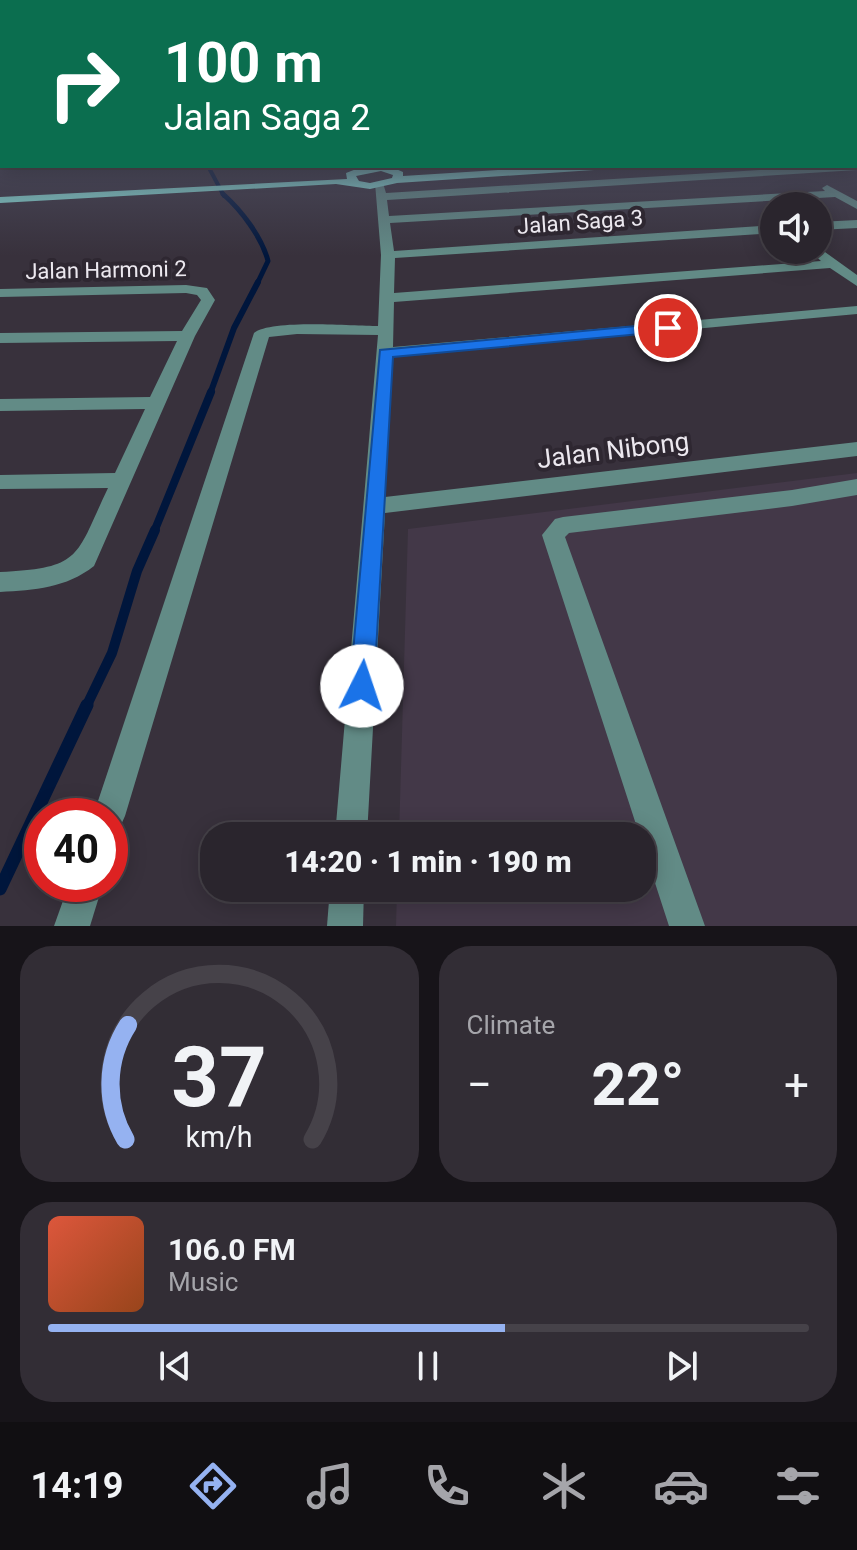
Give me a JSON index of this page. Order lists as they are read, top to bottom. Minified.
{"streets":{"street":["Jalan Saga 3","Jalan Harmoni 2","Jalan Nibong"]},"page":{"turn":["100 m","Jalan Saga 2"],"limit":"40","trip":"14:20 · 1 min · 190 m","tile":"Climate","heat":["−","22°","+"],"song":["106.0 FM","Music"],"tabs":"14:19","gauge":["37","km/h"]}}
